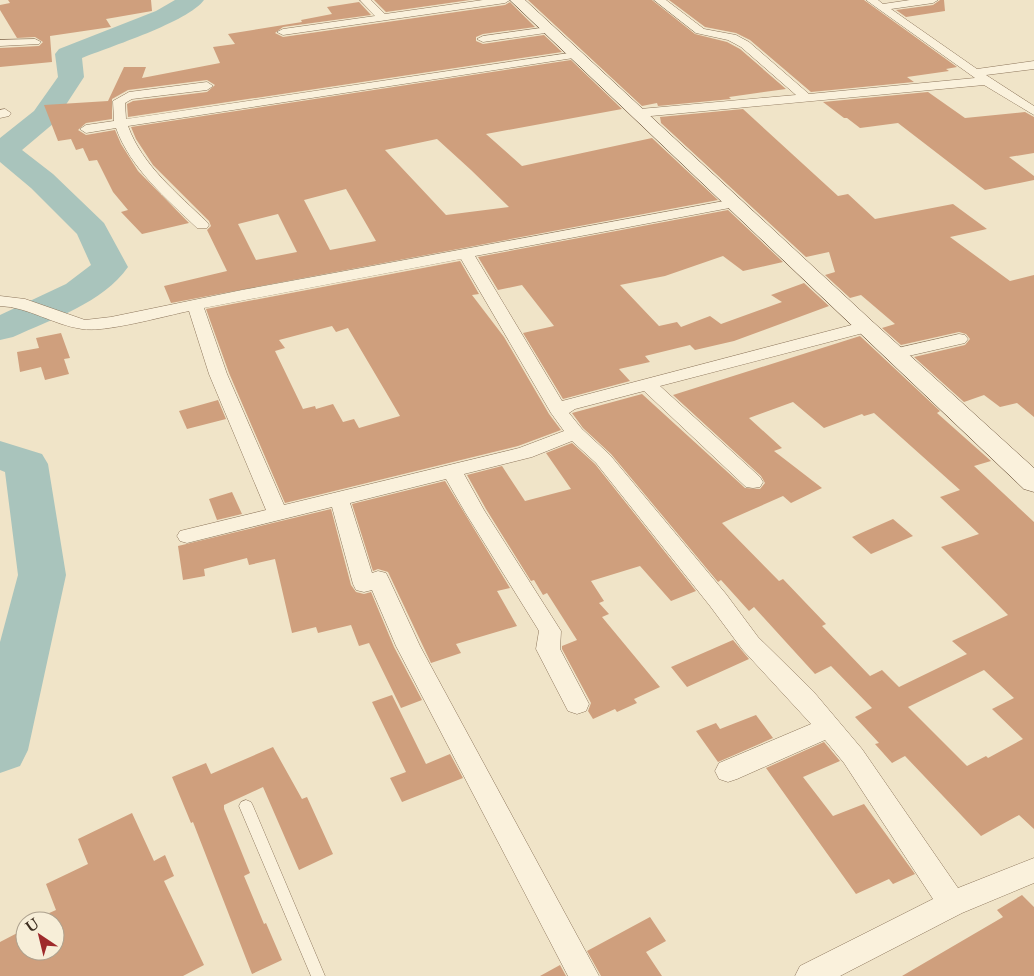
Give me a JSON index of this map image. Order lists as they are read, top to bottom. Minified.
{"north":"top left"}
